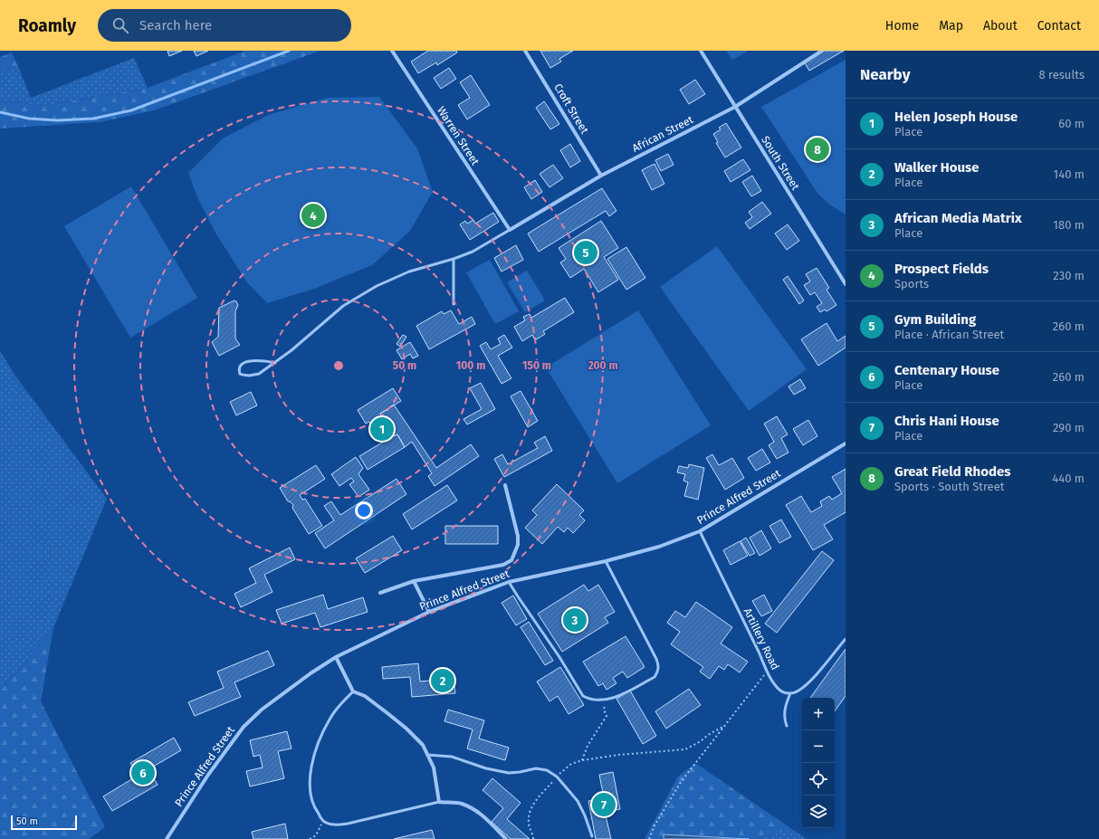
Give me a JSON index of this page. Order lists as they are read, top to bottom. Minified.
{"streets":{"street":["Croft Street","African Street","Warren Street","South Street","Prince Alfred Street"],"lane":["Artillery Road"]},"crossings":[["Croft Street","African Street"],["African Street","Warren Street"],["African Street","South Street"],["Prince Alfred Street","Artillery Road"]],"scale_bar":"50 m","page":{"header":"Roamly","search":"Search here","nav":["Home","Map","About","Contact"],"heading":["Nearby","8 results"],"list":[{"mark":"1","name":"Helen Joseph House","note":"Place","value":"60 m"},{"mark":"2","name":"Walker House","note":"Place","value":"140 m"},{"mark":"3","name":"African Media Matrix","note":"Place","value":"180 m"},{"mark":"4","name":"Prospect Fields","note":"Sports","value":"230 m"},{"mark":"5","name":"Gym Building","note":"Place · African Street","value":"260 m"},{"mark":"6","name":"Centenary House","note":"Place","value":"260 m"},{"mark":"7","name":"Chris Hani House","note":"Place","value":"290 m"},{"mark":"8","name":"Great Field Rhodes","note":"Sports · South Street","value":"440 m"}],"pins":["8","4","5","1","3","2","6","7"],"map_buttons":["+","−"],"scale":"50 m"},"rings":["50 m","100 m","150 m","200 m"]}
